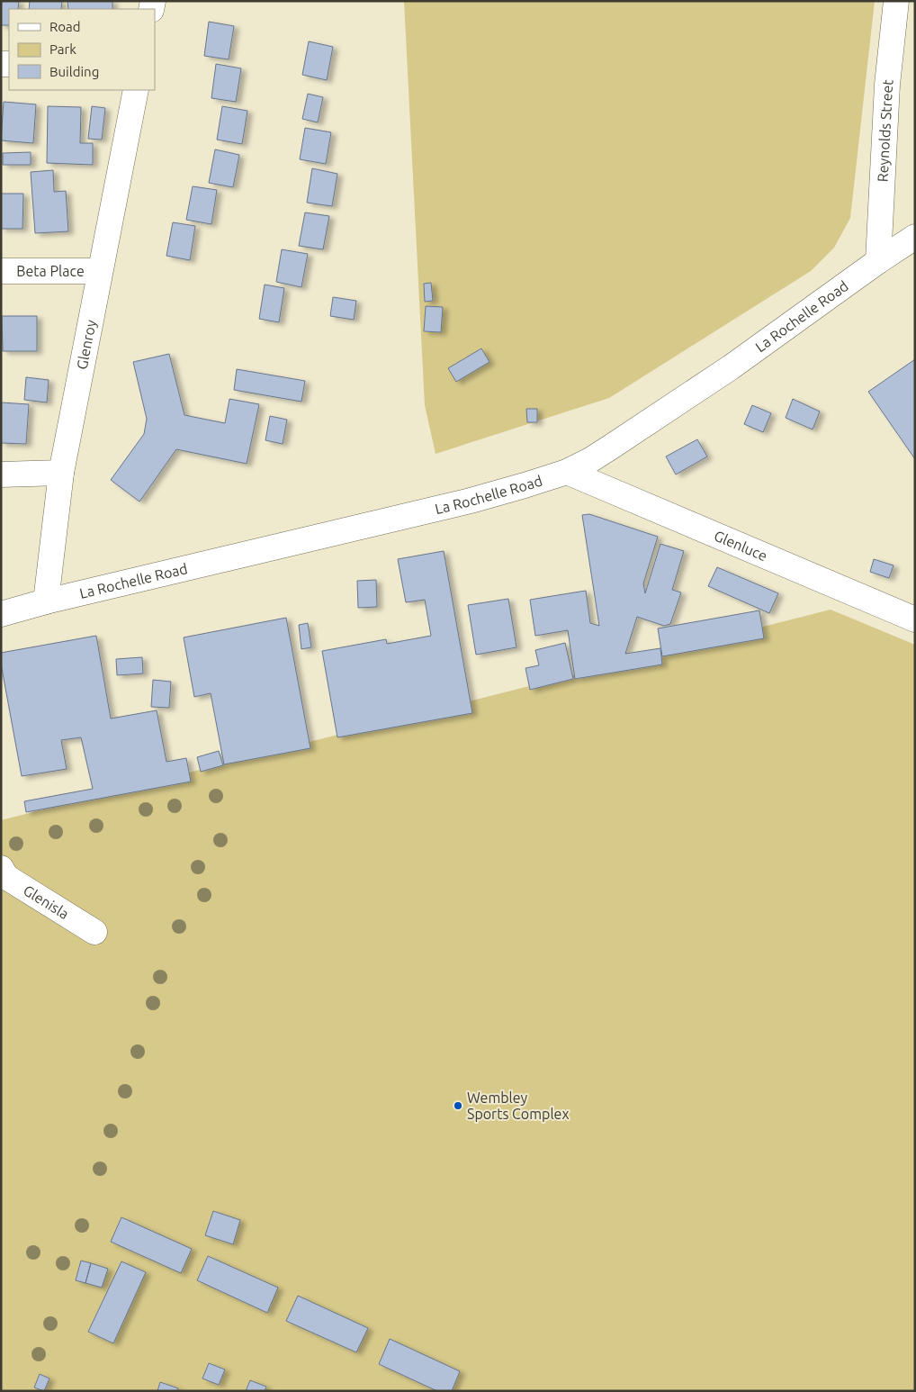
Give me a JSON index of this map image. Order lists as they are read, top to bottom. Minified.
{"streets":{"street":["Reynolds Street","Beta Place","La Rochelle Road","Glenroy","Glenluce","Glenisla"]},"crossings":[["Reynolds Street","La Rochelle Road"],["Beta Place","Glenroy"],["La Rochelle Road","Glenroy"],["La Rochelle Road","Glenluce"]],"places":["Wembley Sports Complex"],"legend":["Road","Park","Building"]}
